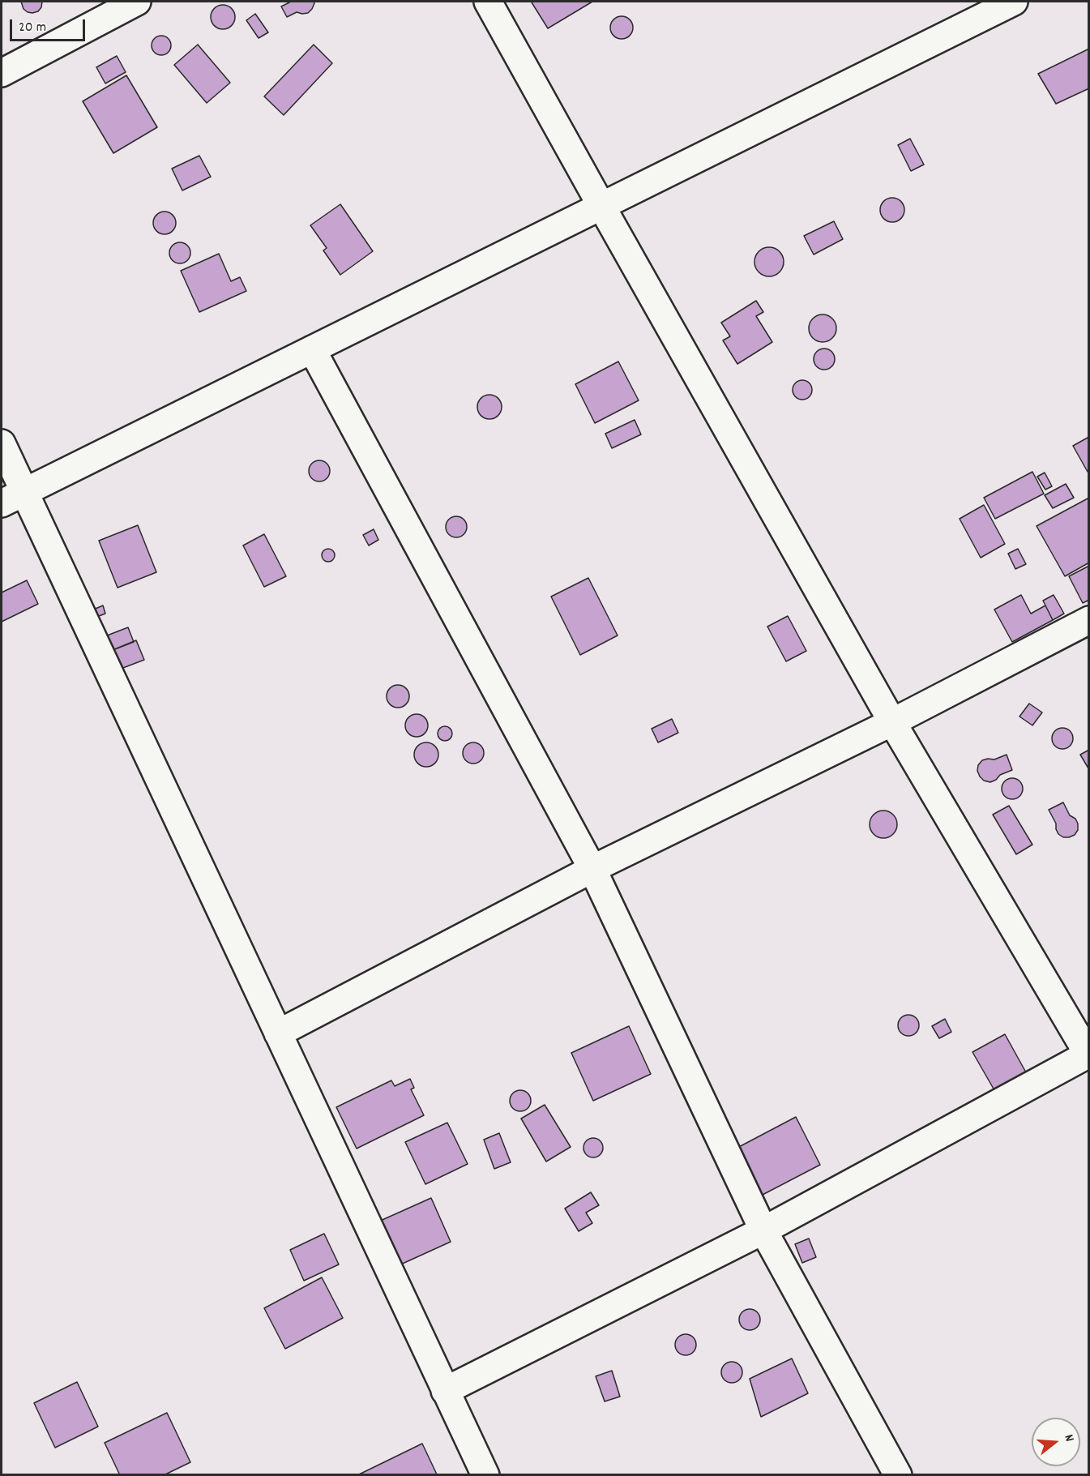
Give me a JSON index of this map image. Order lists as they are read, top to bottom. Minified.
{"scale_bar":"20 m","north":"right"}
